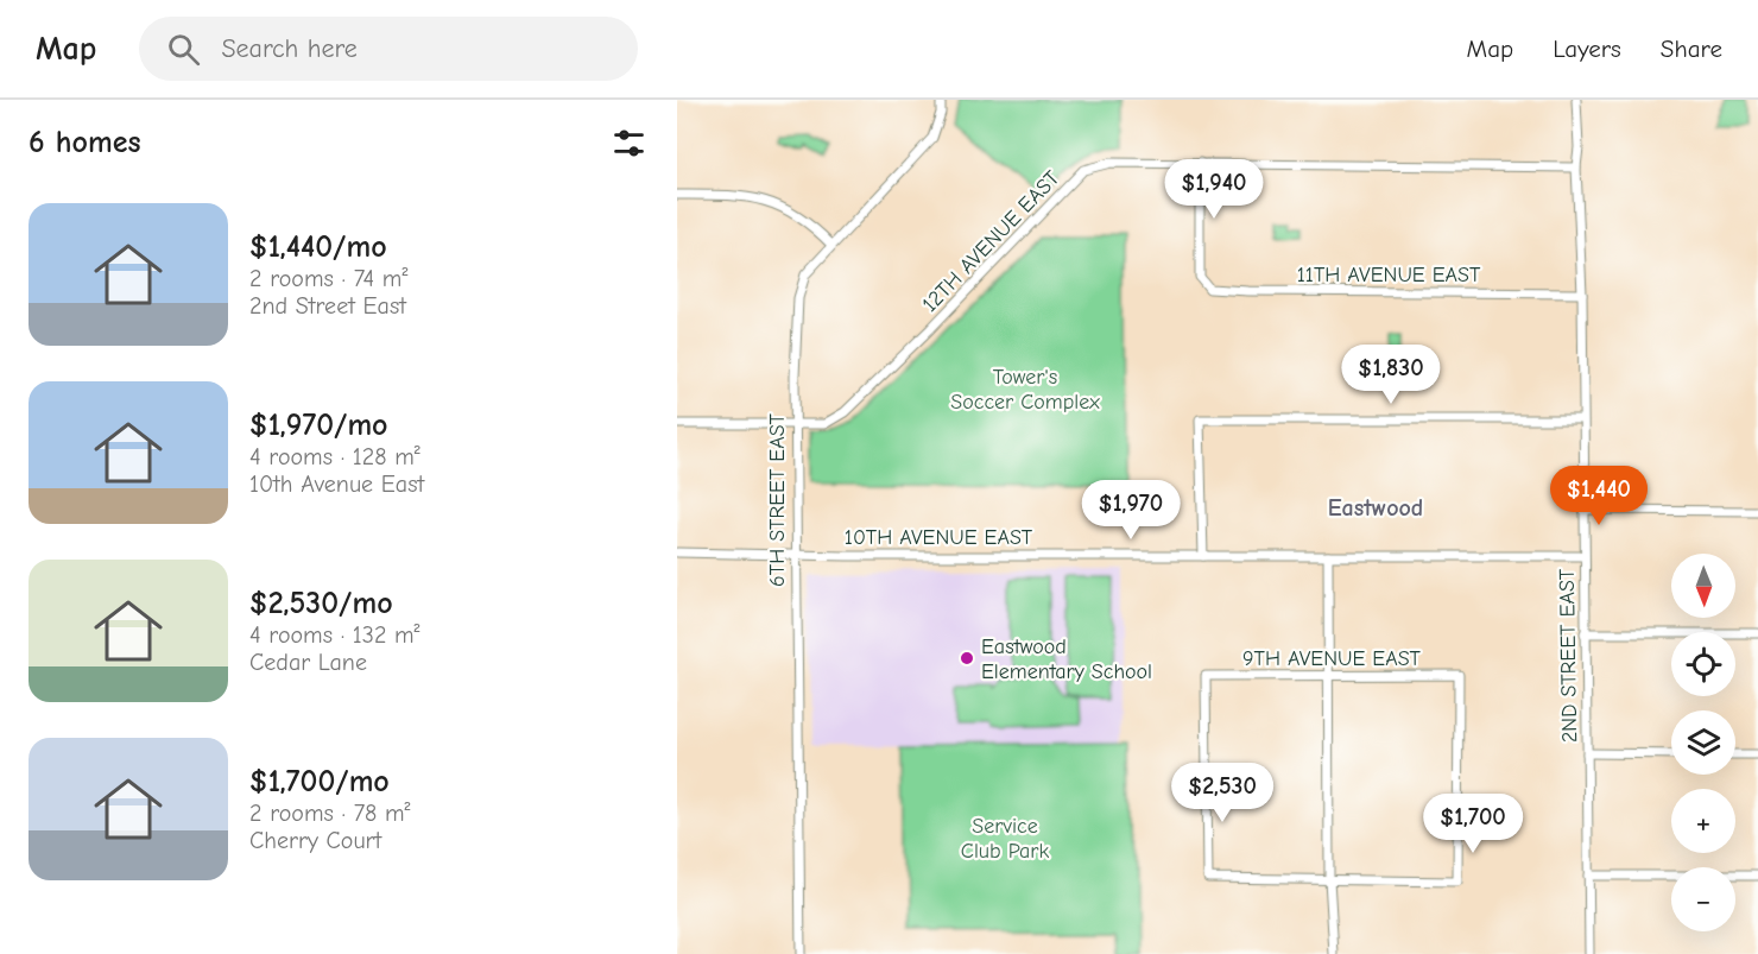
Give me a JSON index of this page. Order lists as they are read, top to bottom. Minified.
{"streets":{"street":["12TH AVENUE EAST","11TH AVENUE EAST","6TH STREET EAST","10TH AVENUE EAST","2ND STREET EAST","9TH AVENUE EAST"]},"crossings":[["12TH AVENUE EAST","11TH AVENUE EAST"],["12TH AVENUE EAST","6TH STREET EAST"],["12TH AVENUE EAST","2ND STREET EAST"],["11TH AVENUE EAST","2ND STREET EAST"],["6TH STREET EAST","10TH AVENUE EAST"],["10TH AVENUE EAST","2ND STREET EAST"]],"districts":["Eastwood"],"parks":["Tower's Soccer Complex","Service Club Park"],"places":["Eastwood Elementary School"],"north":"bottom","page":{"header":"Map","search":"Search here","nav":["Map","Layers","Share"],"heading":"6 homes","price":["$1,940","$1,830","$1,440","$1,970","$2,530","$1,700"],"list":[{"name":"$1,440/mo","note":"2 rooms · 74 m² · 2nd Street East"},{"name":"$1,970/mo","note":"4 rooms · 128 m² · 10th Avenue East"},{"name":"$2,530/mo","note":"4 rooms · 132 m² · Cedar Lane"},{"name":"$1,700/mo","note":"2 rooms · 78 m² · Cherry Court"}],"map_buttons":["+","−"]}}
